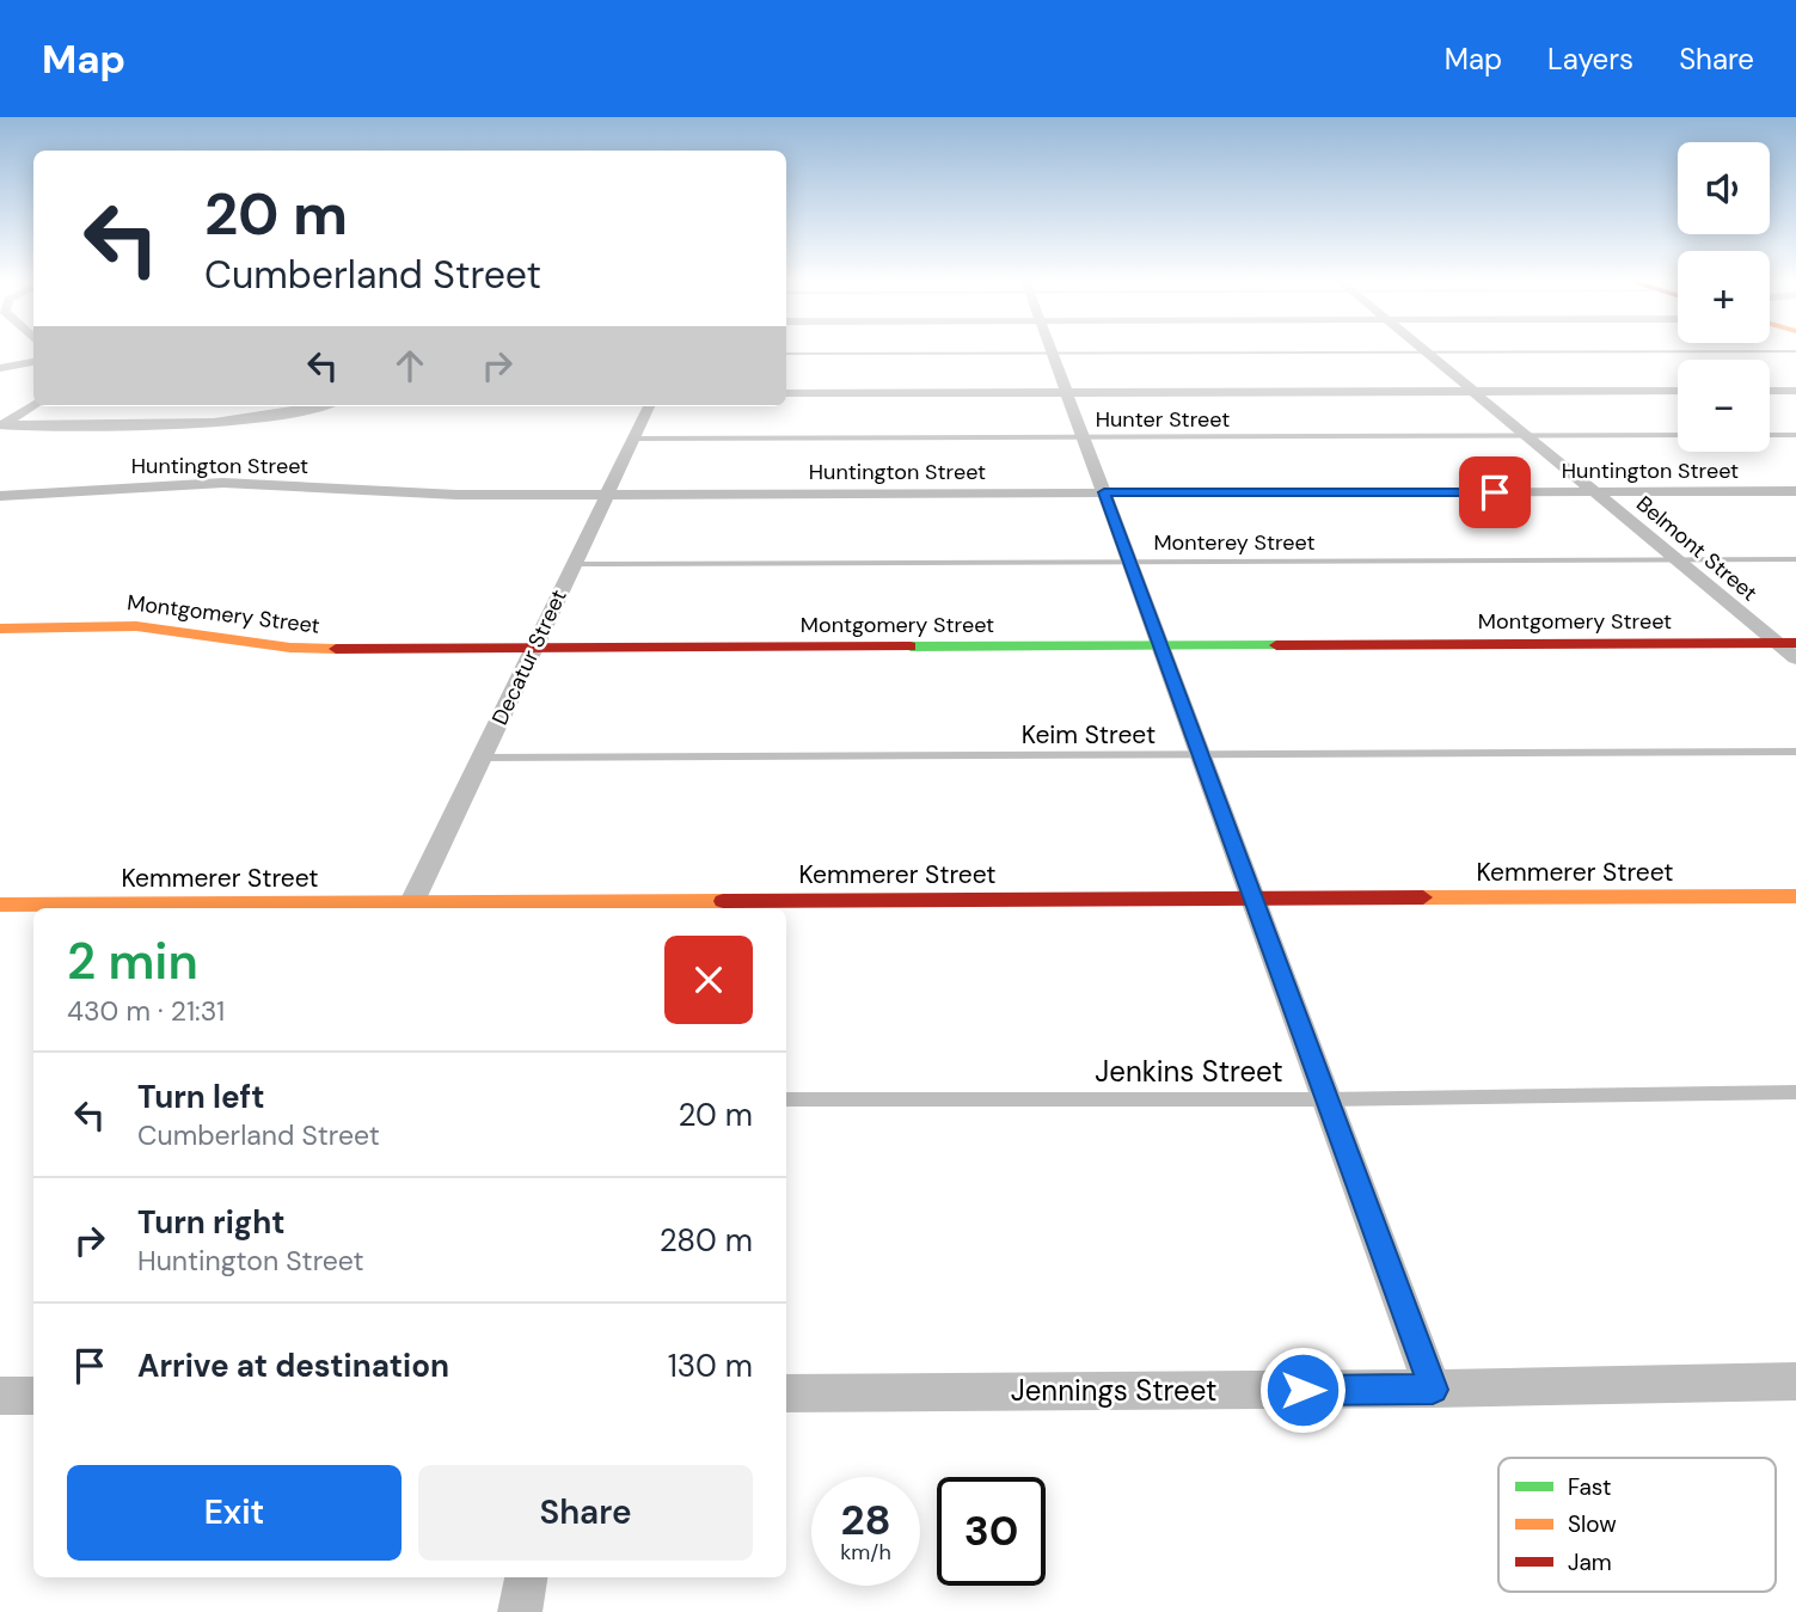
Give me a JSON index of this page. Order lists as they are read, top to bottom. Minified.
{"streets":{"street":["Huntington Street","Belmont Street","Montgomery Street","Decatur Street","Kemmerer Street","Jennings Street"],"lane":["Hunter Street","Monterey Street","Keim Street","Jenkins Street"]},"crossings":[["Hunter Street","Belmont Street"],["Hunter Street","Decatur Street"],["Huntington Street","Belmont Street"],["Huntington Street","Decatur Street"],["Monterey Street","Belmont Street"],["Monterey Street","Decatur Street"],["Belmont Street","Montgomery Street"],["Montgomery Street","Decatur Street"],["Decatur Street","Keim Street"],["Decatur Street","Kemmerer Street"]],"legend":["Fast","Slow","Jam"],"page":{"header":"Map","nav":["Map","Layers","Share"],"map_buttons":["+","−"],"turn":["20 m","Cumberland Street"],"heading":["2 min","430 m · 21:31"],"list":[{"name":"Turn left","note":"Cumberland Street","value":"20 m"},{"name":"Turn right","note":"Huntington Street","value":"280 m"},{"name":"Arrive at destination","value":"130 m"}],"buttons":["Exit","Share"],"speed":"28 km/h","limit":"30"}}
